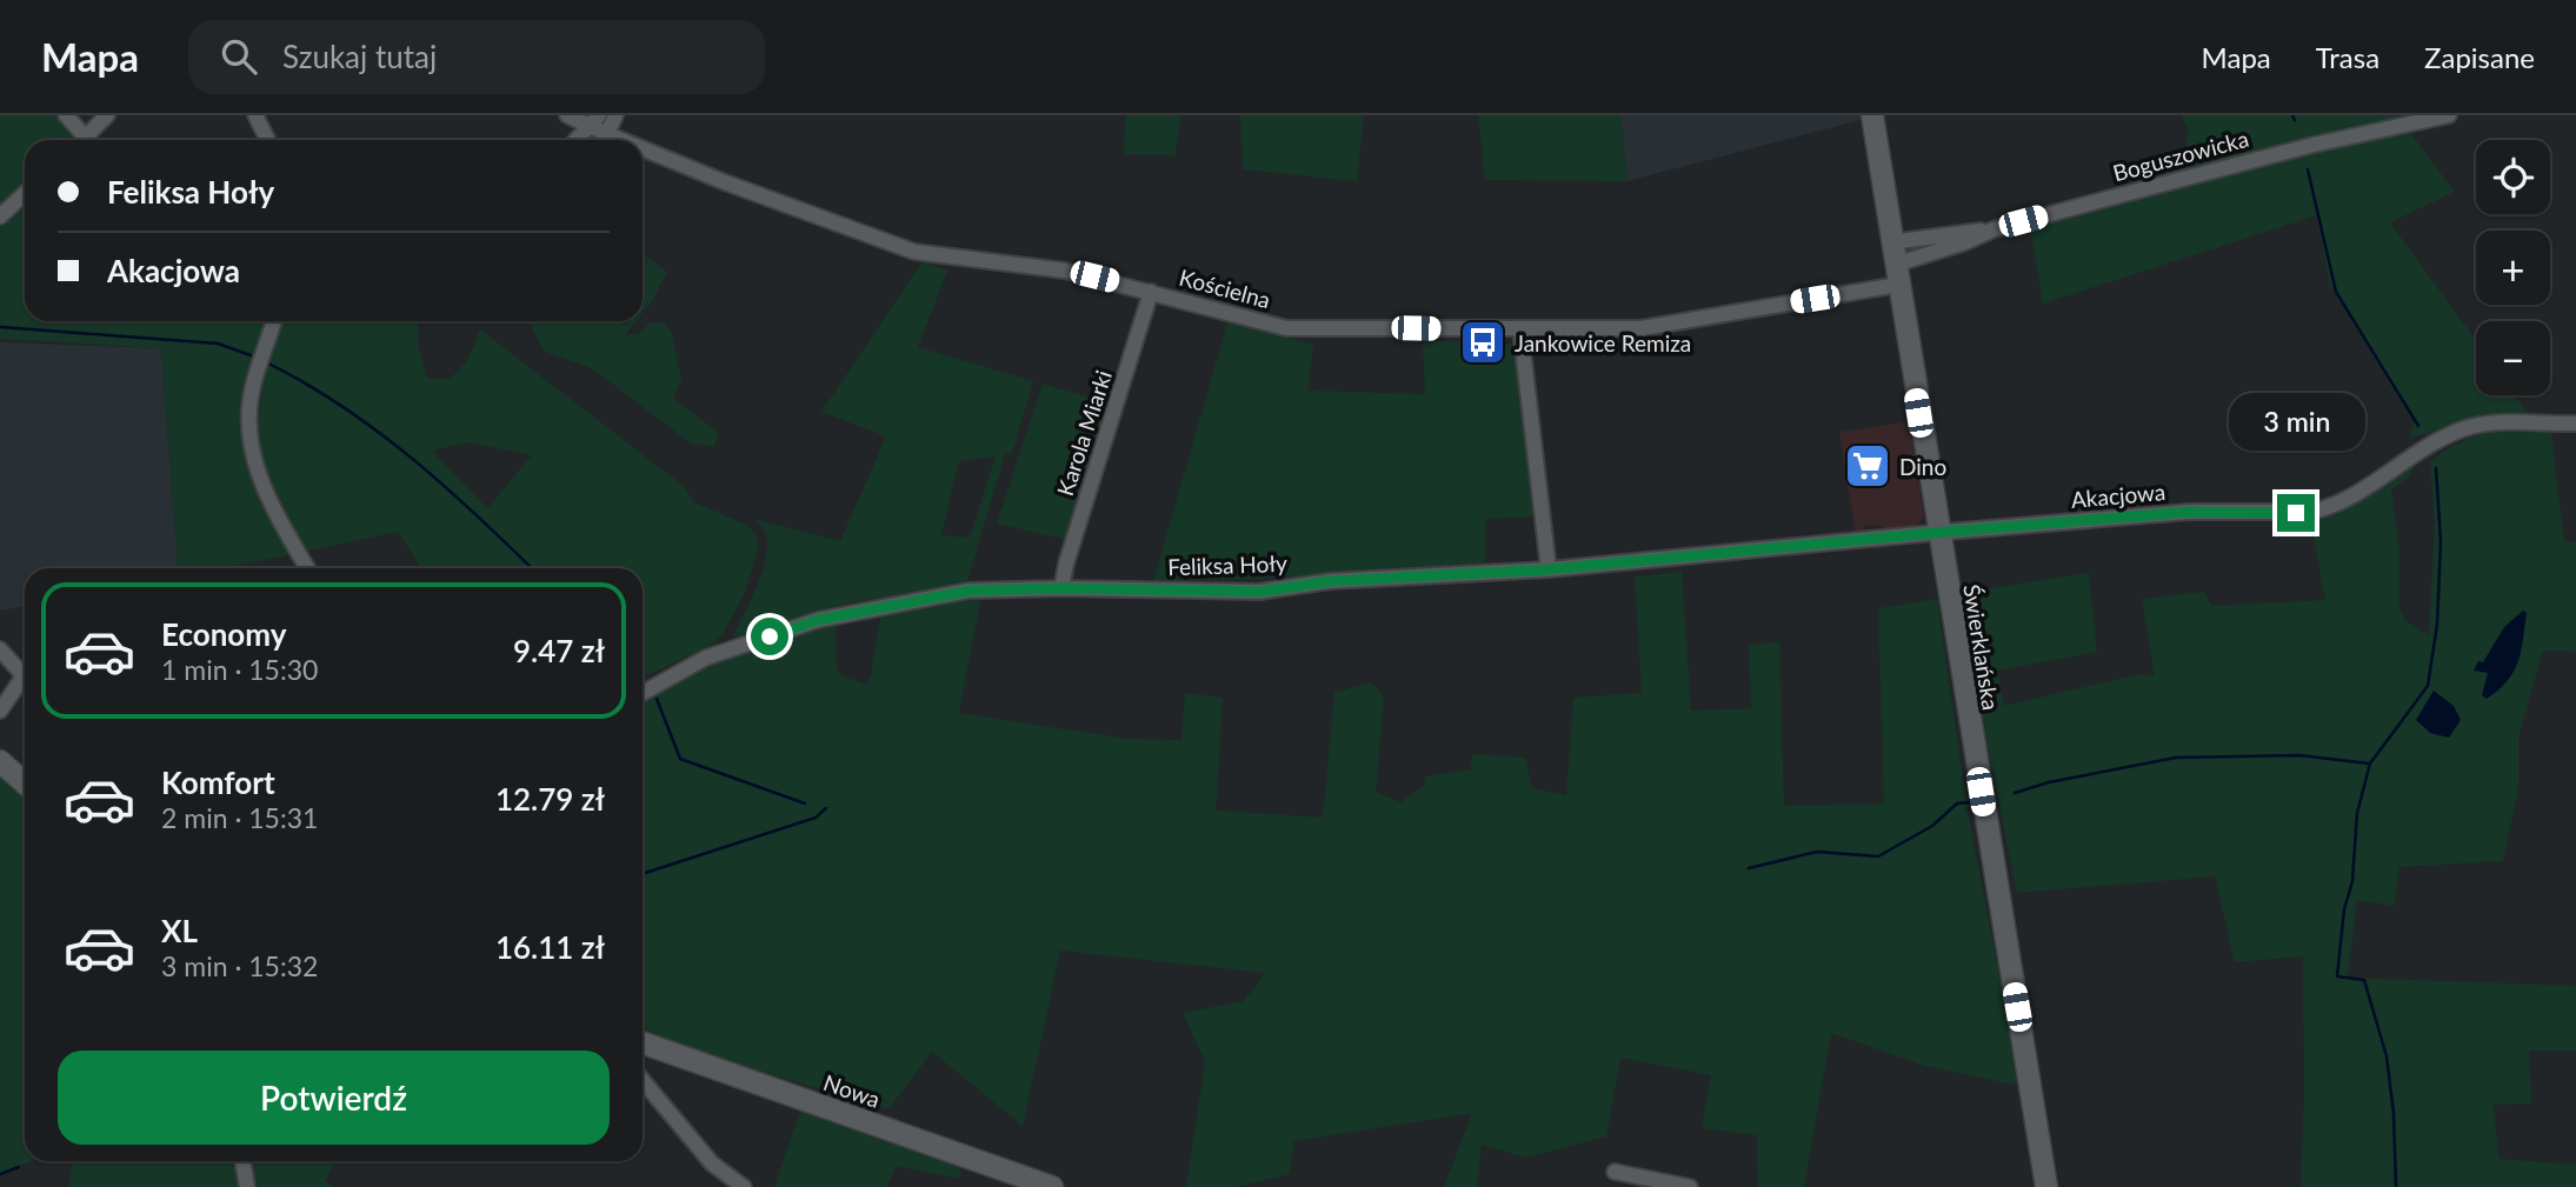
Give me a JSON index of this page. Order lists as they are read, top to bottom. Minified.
{"streets":{"main road":["Świerklańska","Nowa"],"street":["Boguszowicka","Kościelna","Karola Miarki","Akacjowa","Feliksa Hoły"]},"crossings":[["Boguszowicka","Kościelna"],["Boguszowicka","Świerklańska"],["Kościelna","Karola Miarki"],["Kościelna","Świerklańska"],["Karola Miarki","Feliksa Hoły"],["Akacjowa","Feliksa Hoły"],["Akacjowa","Świerklańska"],["Feliksa Hoły","Świerklańska"]],"places":{"bus stop":["Jankowice Remiza"],"supermarket":["Dino"]},"page":{"header":"Mapa","search":"Szukaj tutaj","nav":["Mapa","Trasa","Zapisane"],"map_buttons":["+","−"],"banner":["Feliksa Hoły","Akacjowa"],"bubble":"3 min","list":[{"name":"Economy","note":"1 min · 15:30","value":"9.47 zł"},{"name":"Komfort","note":"2 min · 15:31","value":"12.79 zł"},{"name":"XL","note":"3 min · 15:32","value":"16.11 zł"}],"buttons":"Potwierdź"}}
